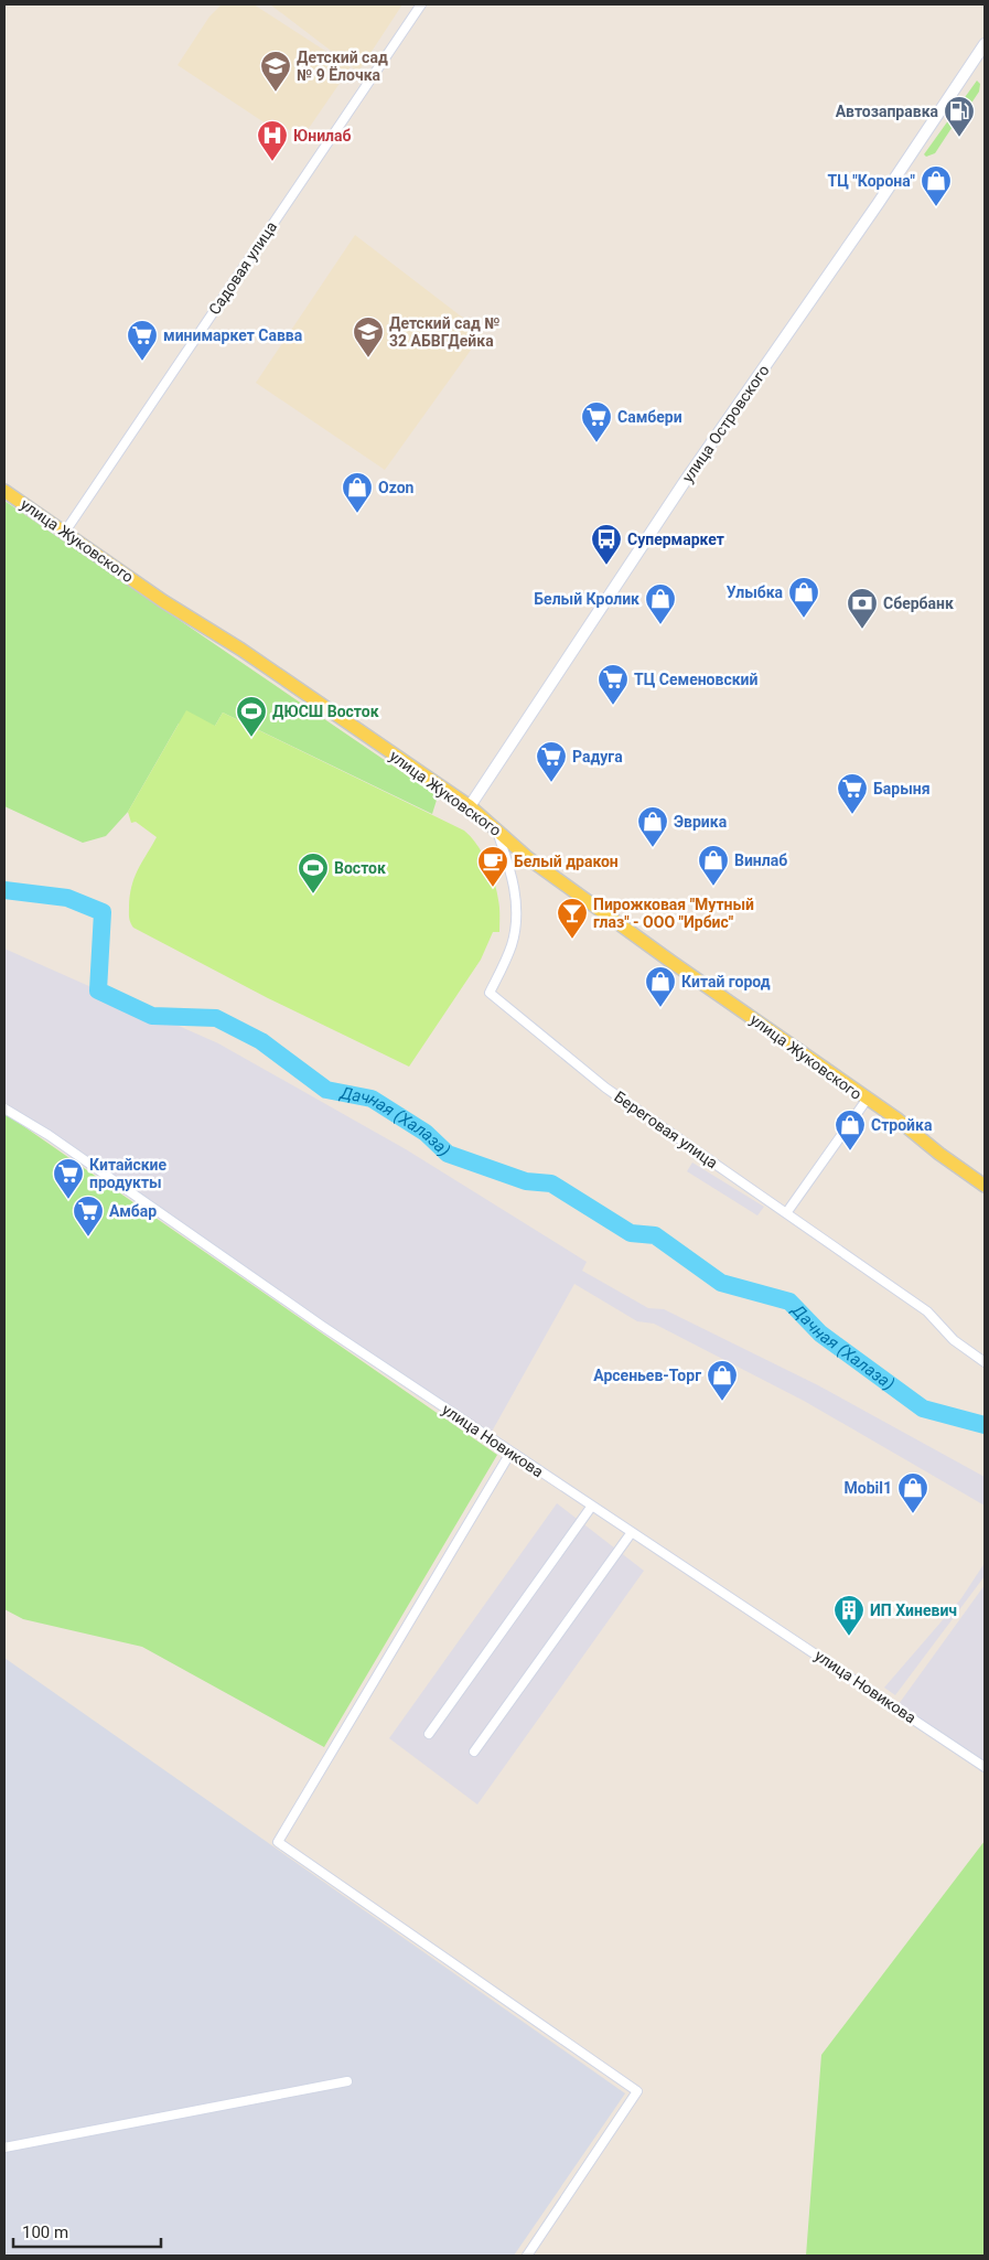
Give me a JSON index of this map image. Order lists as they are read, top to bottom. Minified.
{"streets":{"main road":["улица Островского","улица Жуковского"],"street":["Садовая улица","Береговая улица","улица Новикова"]},"crossings":[["Садовая улица","улица Жуковского"],["улица Островского","улица Жуковского"],["улица Жуковского","Береговая улица"]],"water":["Дачная (Халаза)"],"places":{"school or university":["Детский сад № 9 Ёлочка","Детский сад № 32 АБВГДейка"],"fuel station":["Автозаправка"],"hospital":["Юнилаб"],"shop":["ТЦ \"Корона\"","Ozon","Улыбка","Белый Кролик","Эврика","Винлаб","Китай город","Стройка","Арсеньев-Торг","Mobil1"],"supermarket":["минимаркет Савва","Самбери","ТЦ Семеновский","Радуга","Барыня","Китайские продукты","Амбар"],"bus stop":["Супермаркет"],"bank":["Сбербанк"],"sports":["ДЮСШ Восток","Восток"],"cafe":["Белый дракон"],"bar":["Пирожковая \"Мутный глаз\" - ООО \"Ирбис\""],"building":["ИП Хиневич"]},"scale_bar":"100 m"}
